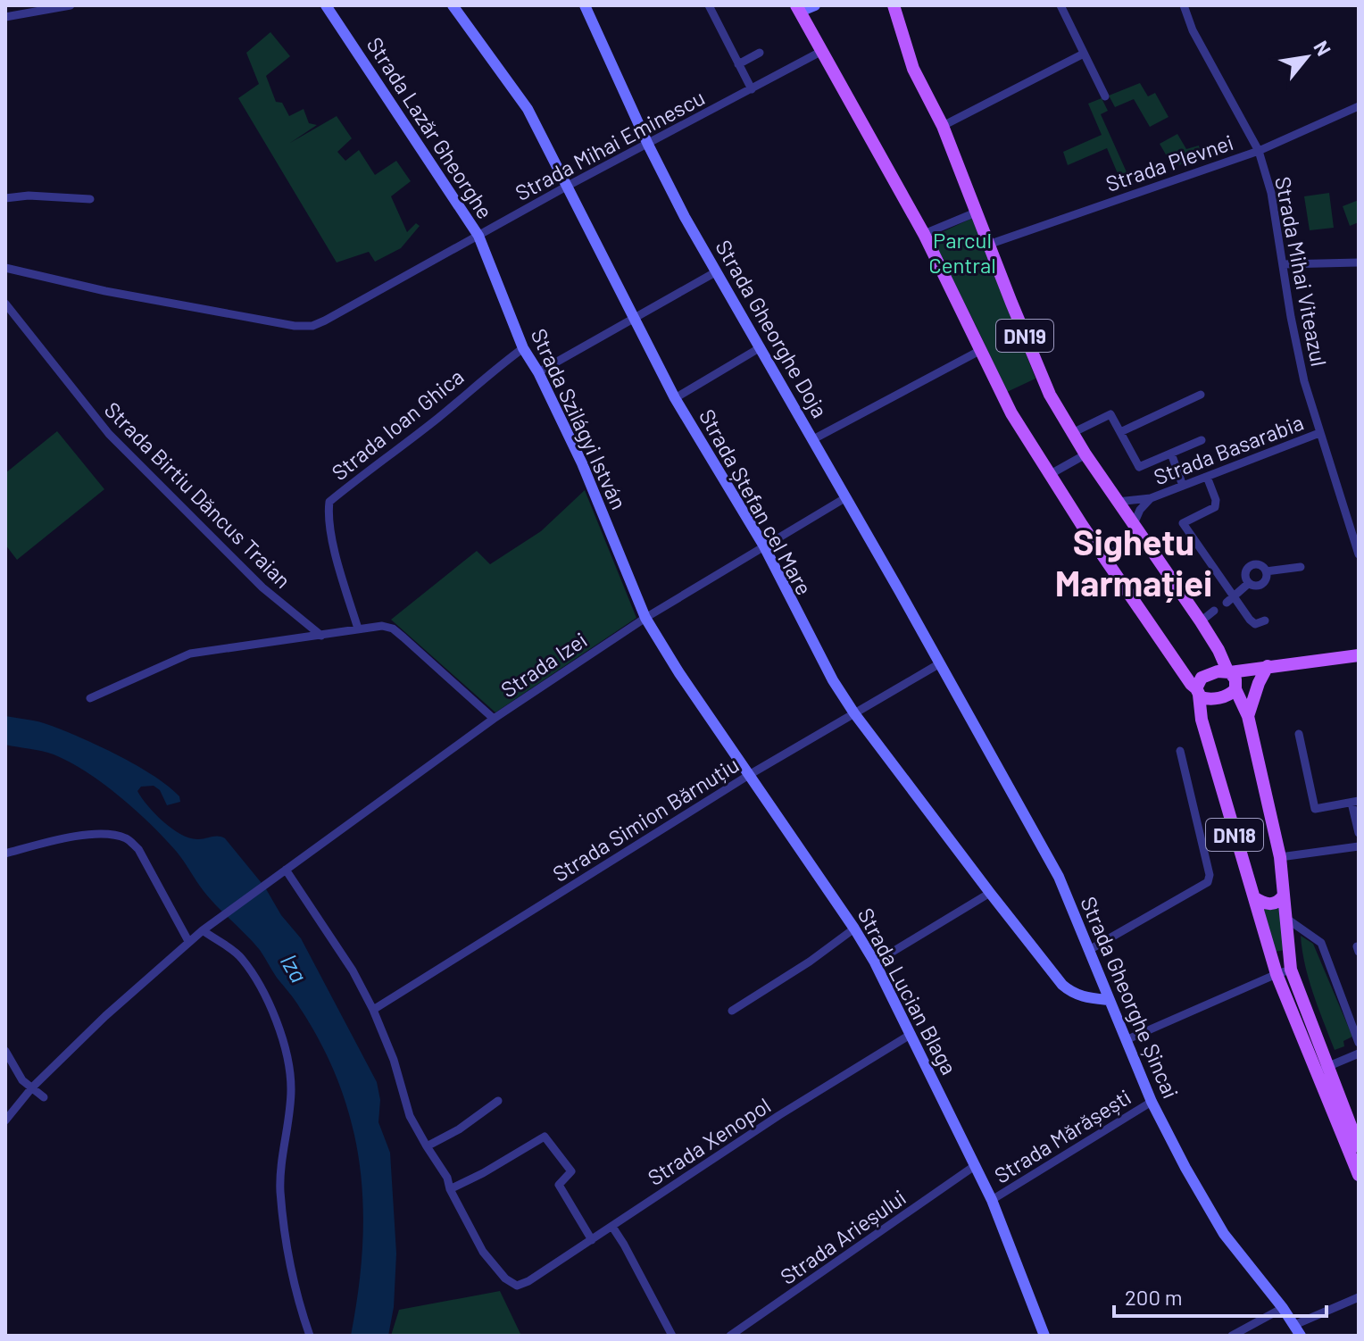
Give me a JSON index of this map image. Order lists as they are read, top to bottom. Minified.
{"streets":{"main road":["Strada Lazăr Gheorghe","Strada Gheorghe Doja","DN19","Strada Szilágyi István","Strada Ștefan cel Mare","DN18","Strada Lucian Blaga","Strada Gheorghe Șincai"],"street":["Strada Mihai Eminescu","Strada Plevnei","Strada Mihai Viteazul","Strada Ioan Ghica","Strada Basarabia","Strada Birtiu Dăncus Traian","Strada Izei","Strada Simion Bărnuțiu","Strada Mărășești","Strada Xenopol","Strada Arieșului"]},"crossings":[["Strada Lazăr Gheorghe","Strada Mihai Eminescu"],["Strada Lazăr Gheorghe","Strada Szilágyi István"],["Strada Mihai Eminescu","Strada Gheorghe Doja"],["Strada Mihai Eminescu","DN19"],["Strada Mihai Eminescu","Strada Szilágyi István"],["Strada Mihai Eminescu","Strada Ștefan cel Mare"],["Strada Plevnei","Strada Mihai Viteazul"],["Strada Plevnei","DN19"],["Strada Mihai Viteazul","Strada Basarabia"],["Strada Gheorghe Doja","Strada Izei"],["Strada Gheorghe Doja","Strada Simion Bărnuțiu"],["Strada Gheorghe Doja","Strada Gheorghe Șincai"],["DN19","Strada Basarabia"],["DN19","DN18"],["Strada Szilágyi István","Strada Ioan Ghica"],["Strada Szilágyi István","Strada Izei"],["Strada Szilágyi István","Strada Lucian Blaga"],["Strada Ștefan cel Mare","Strada Izei"],["Strada Ștefan cel Mare","Strada Simion Bărnuțiu"],["Strada Ștefan cel Mare","Strada Gheorghe Șincai"],["Strada Izei","Strada Lucian Blaga"],["Strada Simion Bărnuțiu","Strada Lucian Blaga"],["Strada Simion Bărnuțiu","Strada Gheorghe Șincai"],["Strada Lucian Blaga","Strada Mărășești"],["Strada Lucian Blaga","Strada Xenopol"],["Strada Lucian Blaga","Strada Arieșului"],["Strada Gheorghe Șincai","Strada Mărășești"]],"districts":["Sighetu Marmației"],"water":["Iza"],"parks":["Parcul Central"],"scale_bar":"200 m","north":"top right"}
